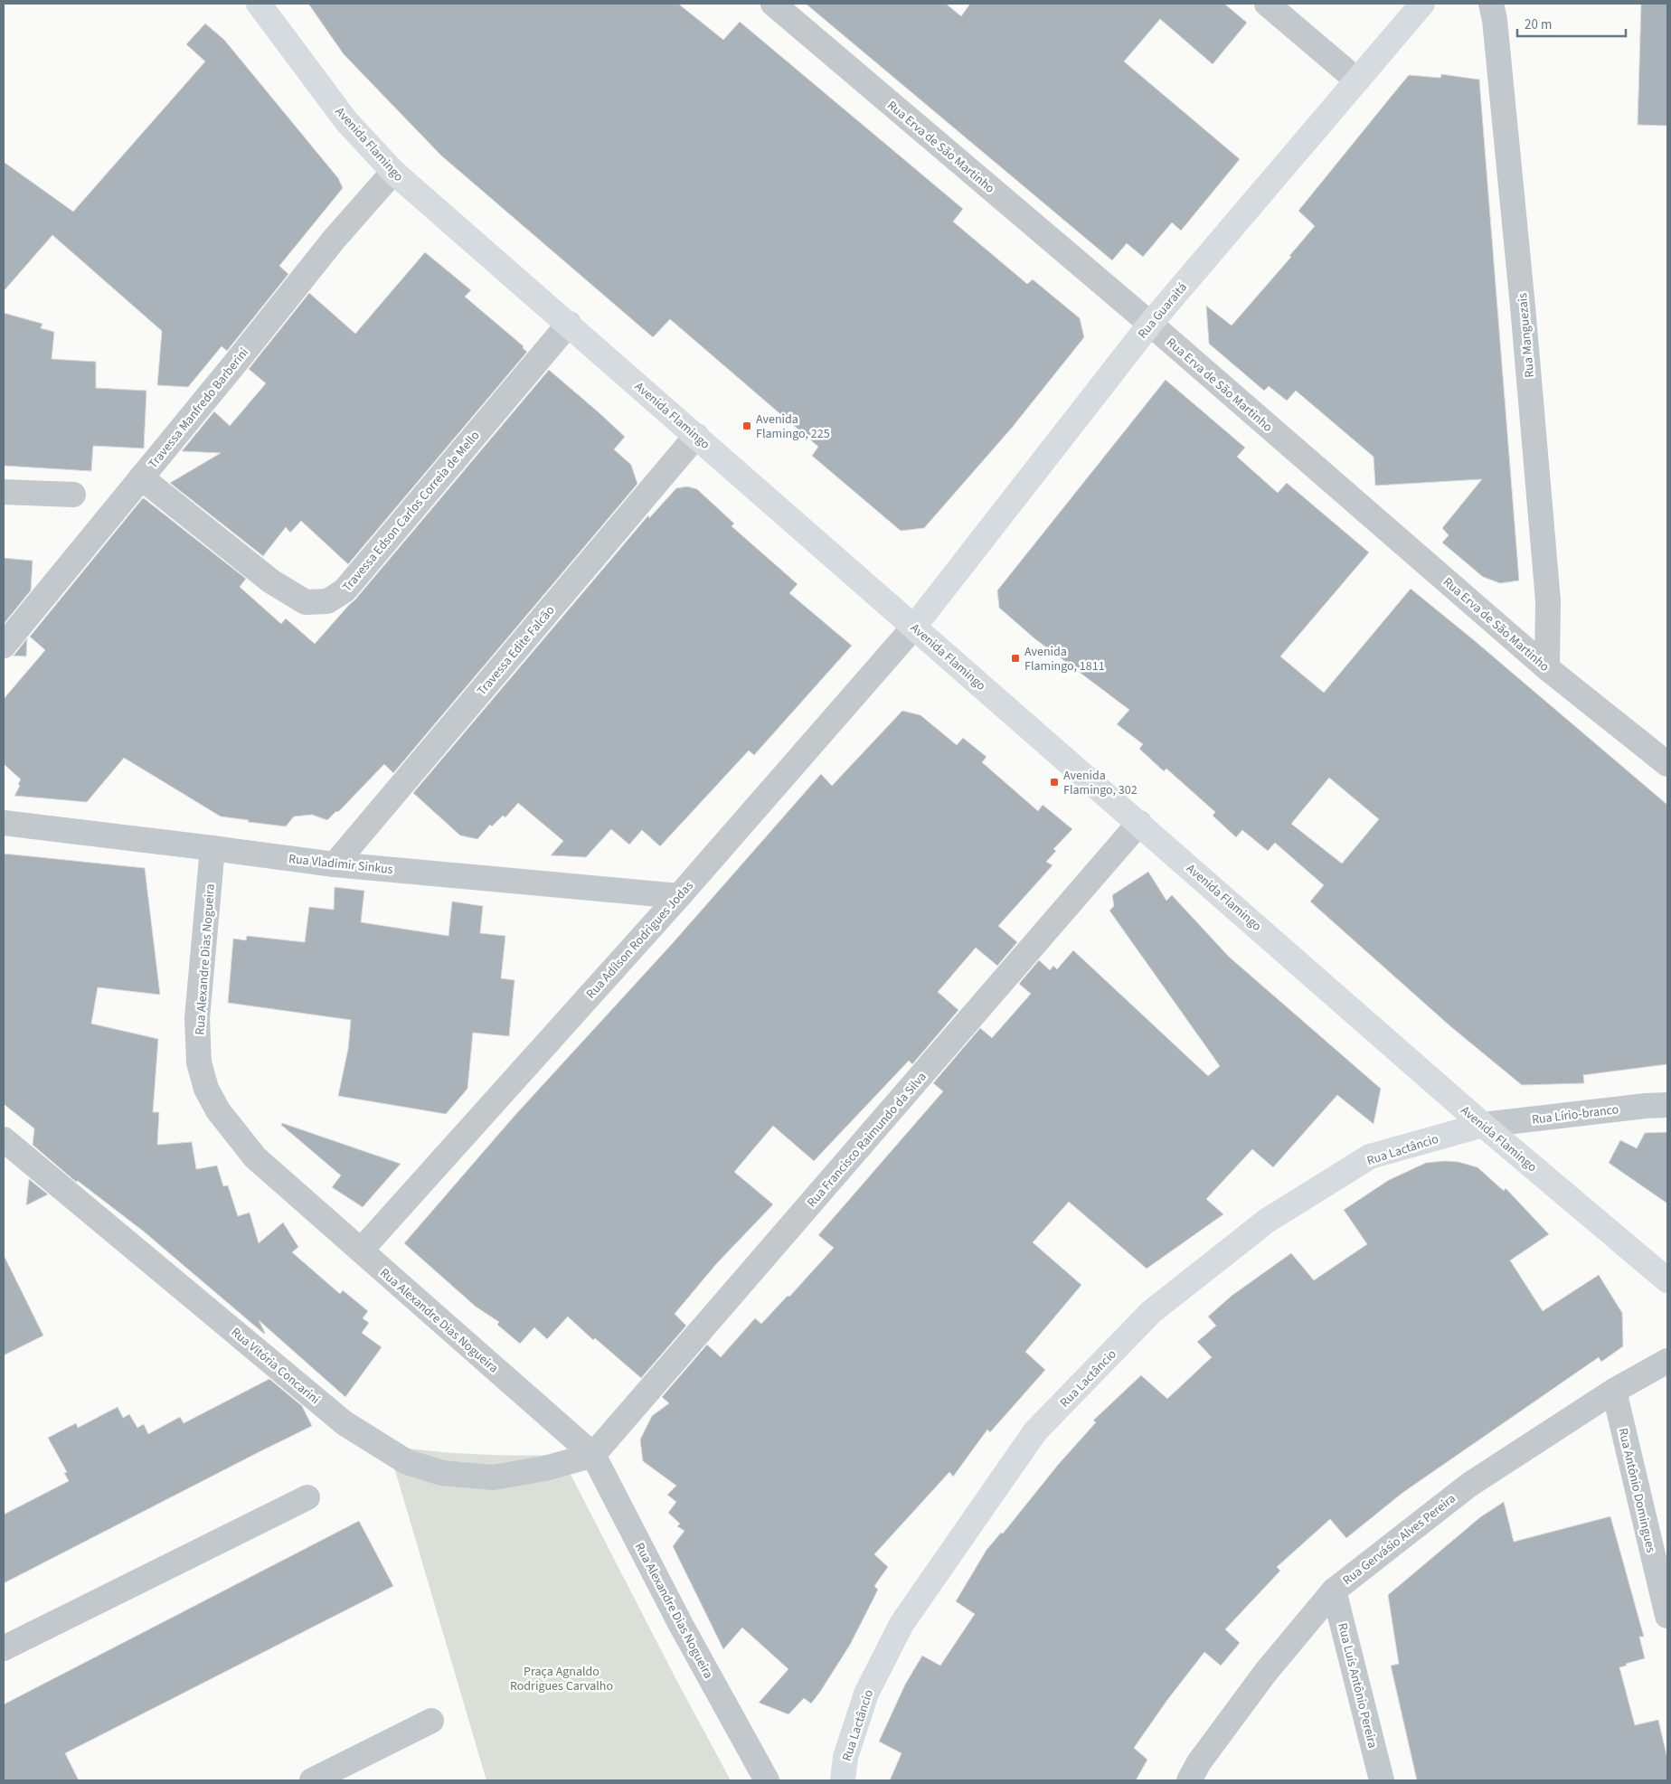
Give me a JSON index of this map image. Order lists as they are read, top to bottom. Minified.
{"streets":{"street":["Avenida Flamingo","Rua Erva de São Martinho","Rua Guaraitá","Rua Manguezais","Travessa Manfredo Barberini","Travessa Edson Carlos Correia de Mello","Travessa Edite Falcão","Rua Vladimir Sinkus","Rua Adílson Rodrigues Jodas","Rua Alexandre Dias Nogueira","Rua Lírio-branco","Rua Francisco Raimundo da Silva","Rua Lactâncio","Rua Vitória Concarini","Rua Antônio Domingues","Rua Gervásio Alves Pereira","Rua Luís Antônio Pereira"]},"crossings":[["Avenida Flamingo","Rua Guaraitá"],["Avenida Flamingo","Travessa Manfredo Barberini"],["Avenida Flamingo","Travessa Edson Carlos Correia de Mello"],["Avenida Flamingo","Travessa Edite Falcão"],["Avenida Flamingo","Rua Adílson Rodrigues Jodas"],["Avenida Flamingo","Rua Lírio-branco"],["Avenida Flamingo","Rua Francisco Raimundo da Silva"],["Avenida Flamingo","Rua Lactâncio"],["Rua Erva de São Martinho","Rua Guaraitá"],["Rua Erva de São Martinho","Rua Manguezais"],["Rua Guaraitá","Rua Adílson Rodrigues Jodas"],["Travessa Manfredo Barberini","Travessa Edson Carlos Correia de Mello"],["Travessa Edite Falcão","Rua Vladimir Sinkus"],["Rua Vladimir Sinkus","Rua Adílson Rodrigues Jodas"],["Rua Vladimir Sinkus","Rua Alexandre Dias Nogueira"],["Rua Adílson Rodrigues Jodas","Rua Alexandre Dias Nogueira"],["Rua Alexandre Dias Nogueira","Rua Francisco Raimundo da Silva"],["Rua Alexandre Dias Nogueira","Rua Vitória Concarini"],["Rua Lírio-branco","Rua Lactâncio"],["Rua Francisco Raimundo da Silva","Rua Vitória Concarini"],["Rua Antônio Domingues","Rua Gervásio Alves Pereira"],["Rua Gervásio Alves Pereira","Rua Luís Antônio Pereira"]],"parks":["Praça Agnaldo Rodrigues Carvalho"],"places":{"transit":["Avenida Flamingo, 225","Avenida Flamingo, 1811","Avenida Flamingo, 302"]},"scale_bar":"20 m"}
